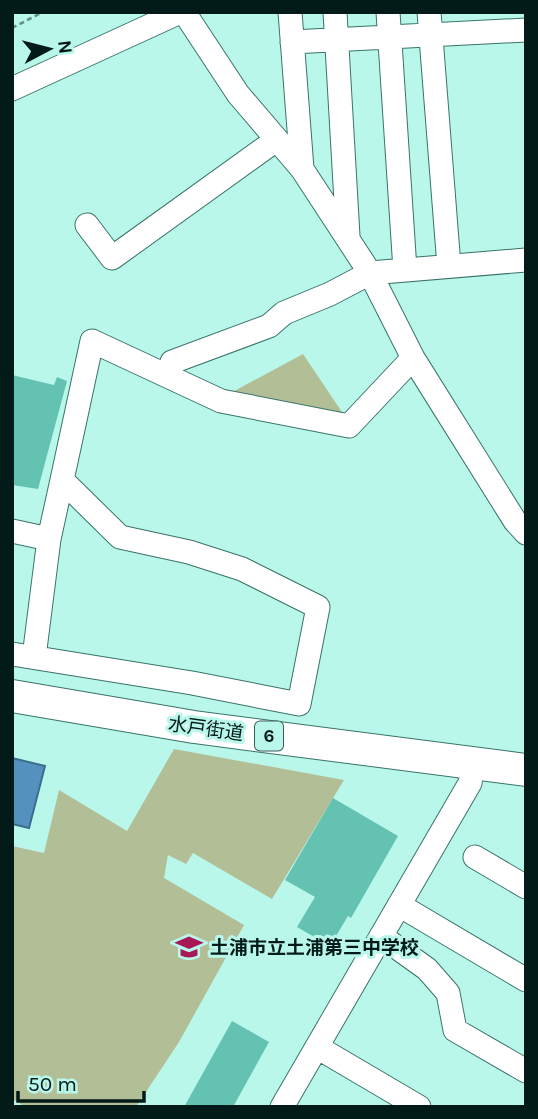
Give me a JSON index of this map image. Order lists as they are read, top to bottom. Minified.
{"streets":{"highway":["水戸街道","6"]},"places":{"school or university":["土浦市立土浦第三中学校"]},"scale_bar":"50 m","north":"right"}
